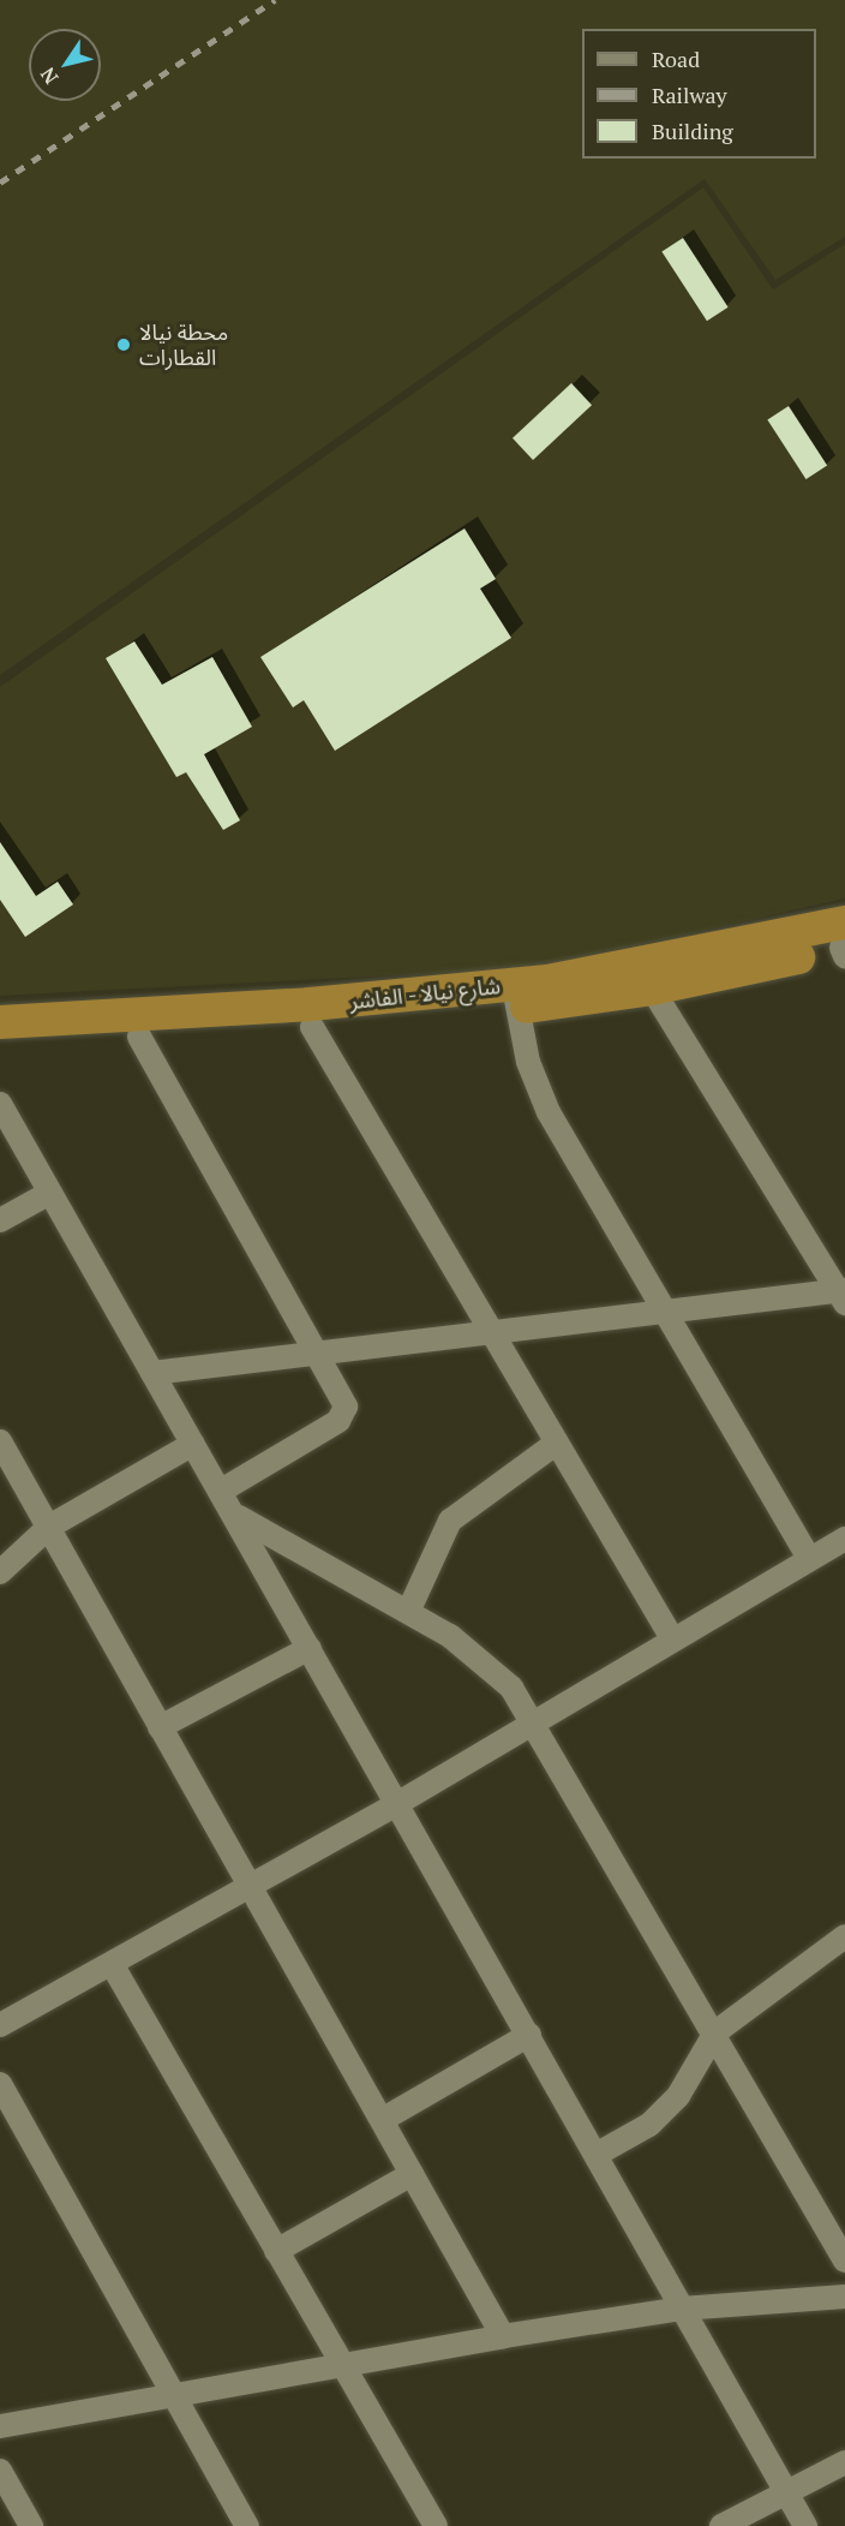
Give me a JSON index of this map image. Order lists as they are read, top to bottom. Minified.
{"streets":{"highway":["شارع نيالا - الفاشر"]},"places":["محطة نيالا القطارات"],"legend":["Road","Railway","Building"],"north":"bottom left"}
